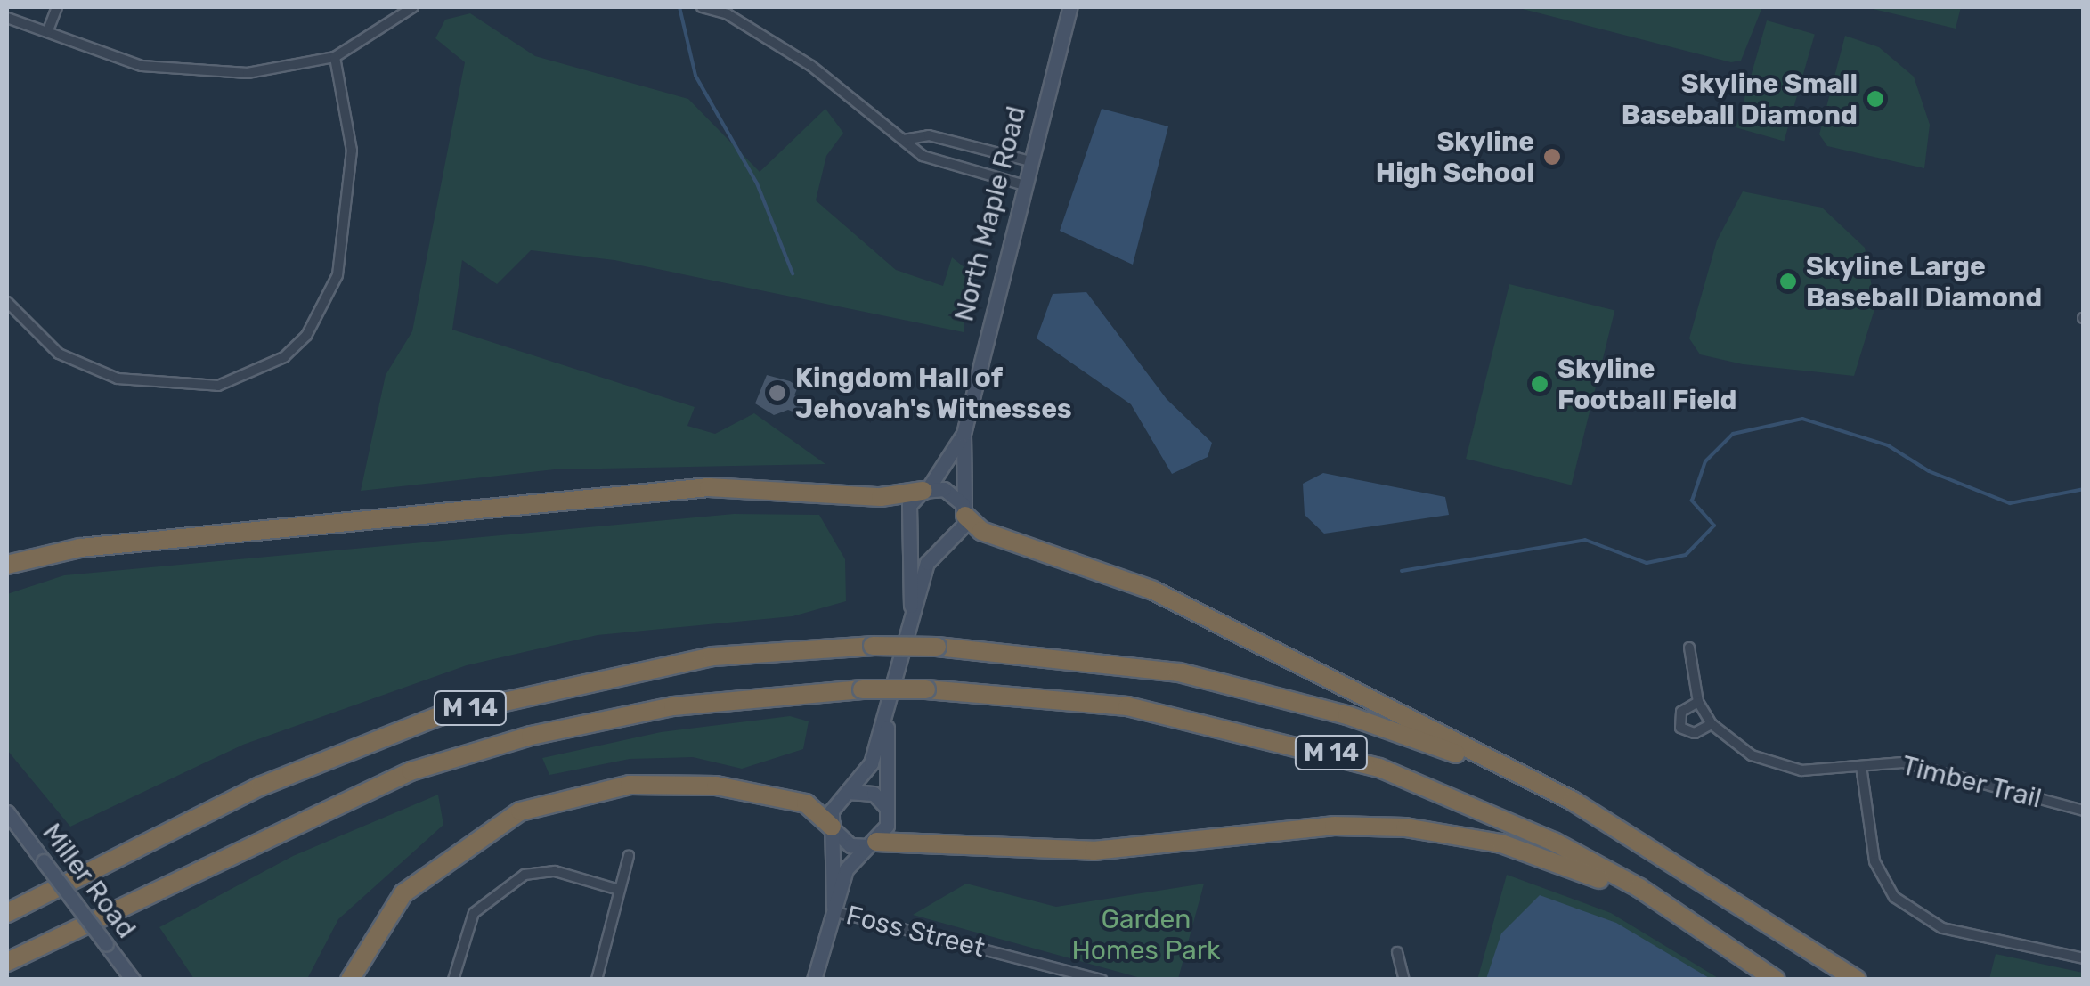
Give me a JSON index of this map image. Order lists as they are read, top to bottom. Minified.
{"streets":{"highway":["M 14"],"main road":["North Maple Road","Miller Road"],"street":["Timber Trail","Foss Street"]},"parks":["Garden Homes Park"],"places":["Skyline Small Baseball Diamond","Skyline High School","Skyline Large Baseball Diamond","Skyline Football Field","Kingdom Hall of Jehovah's Witnesses"]}
